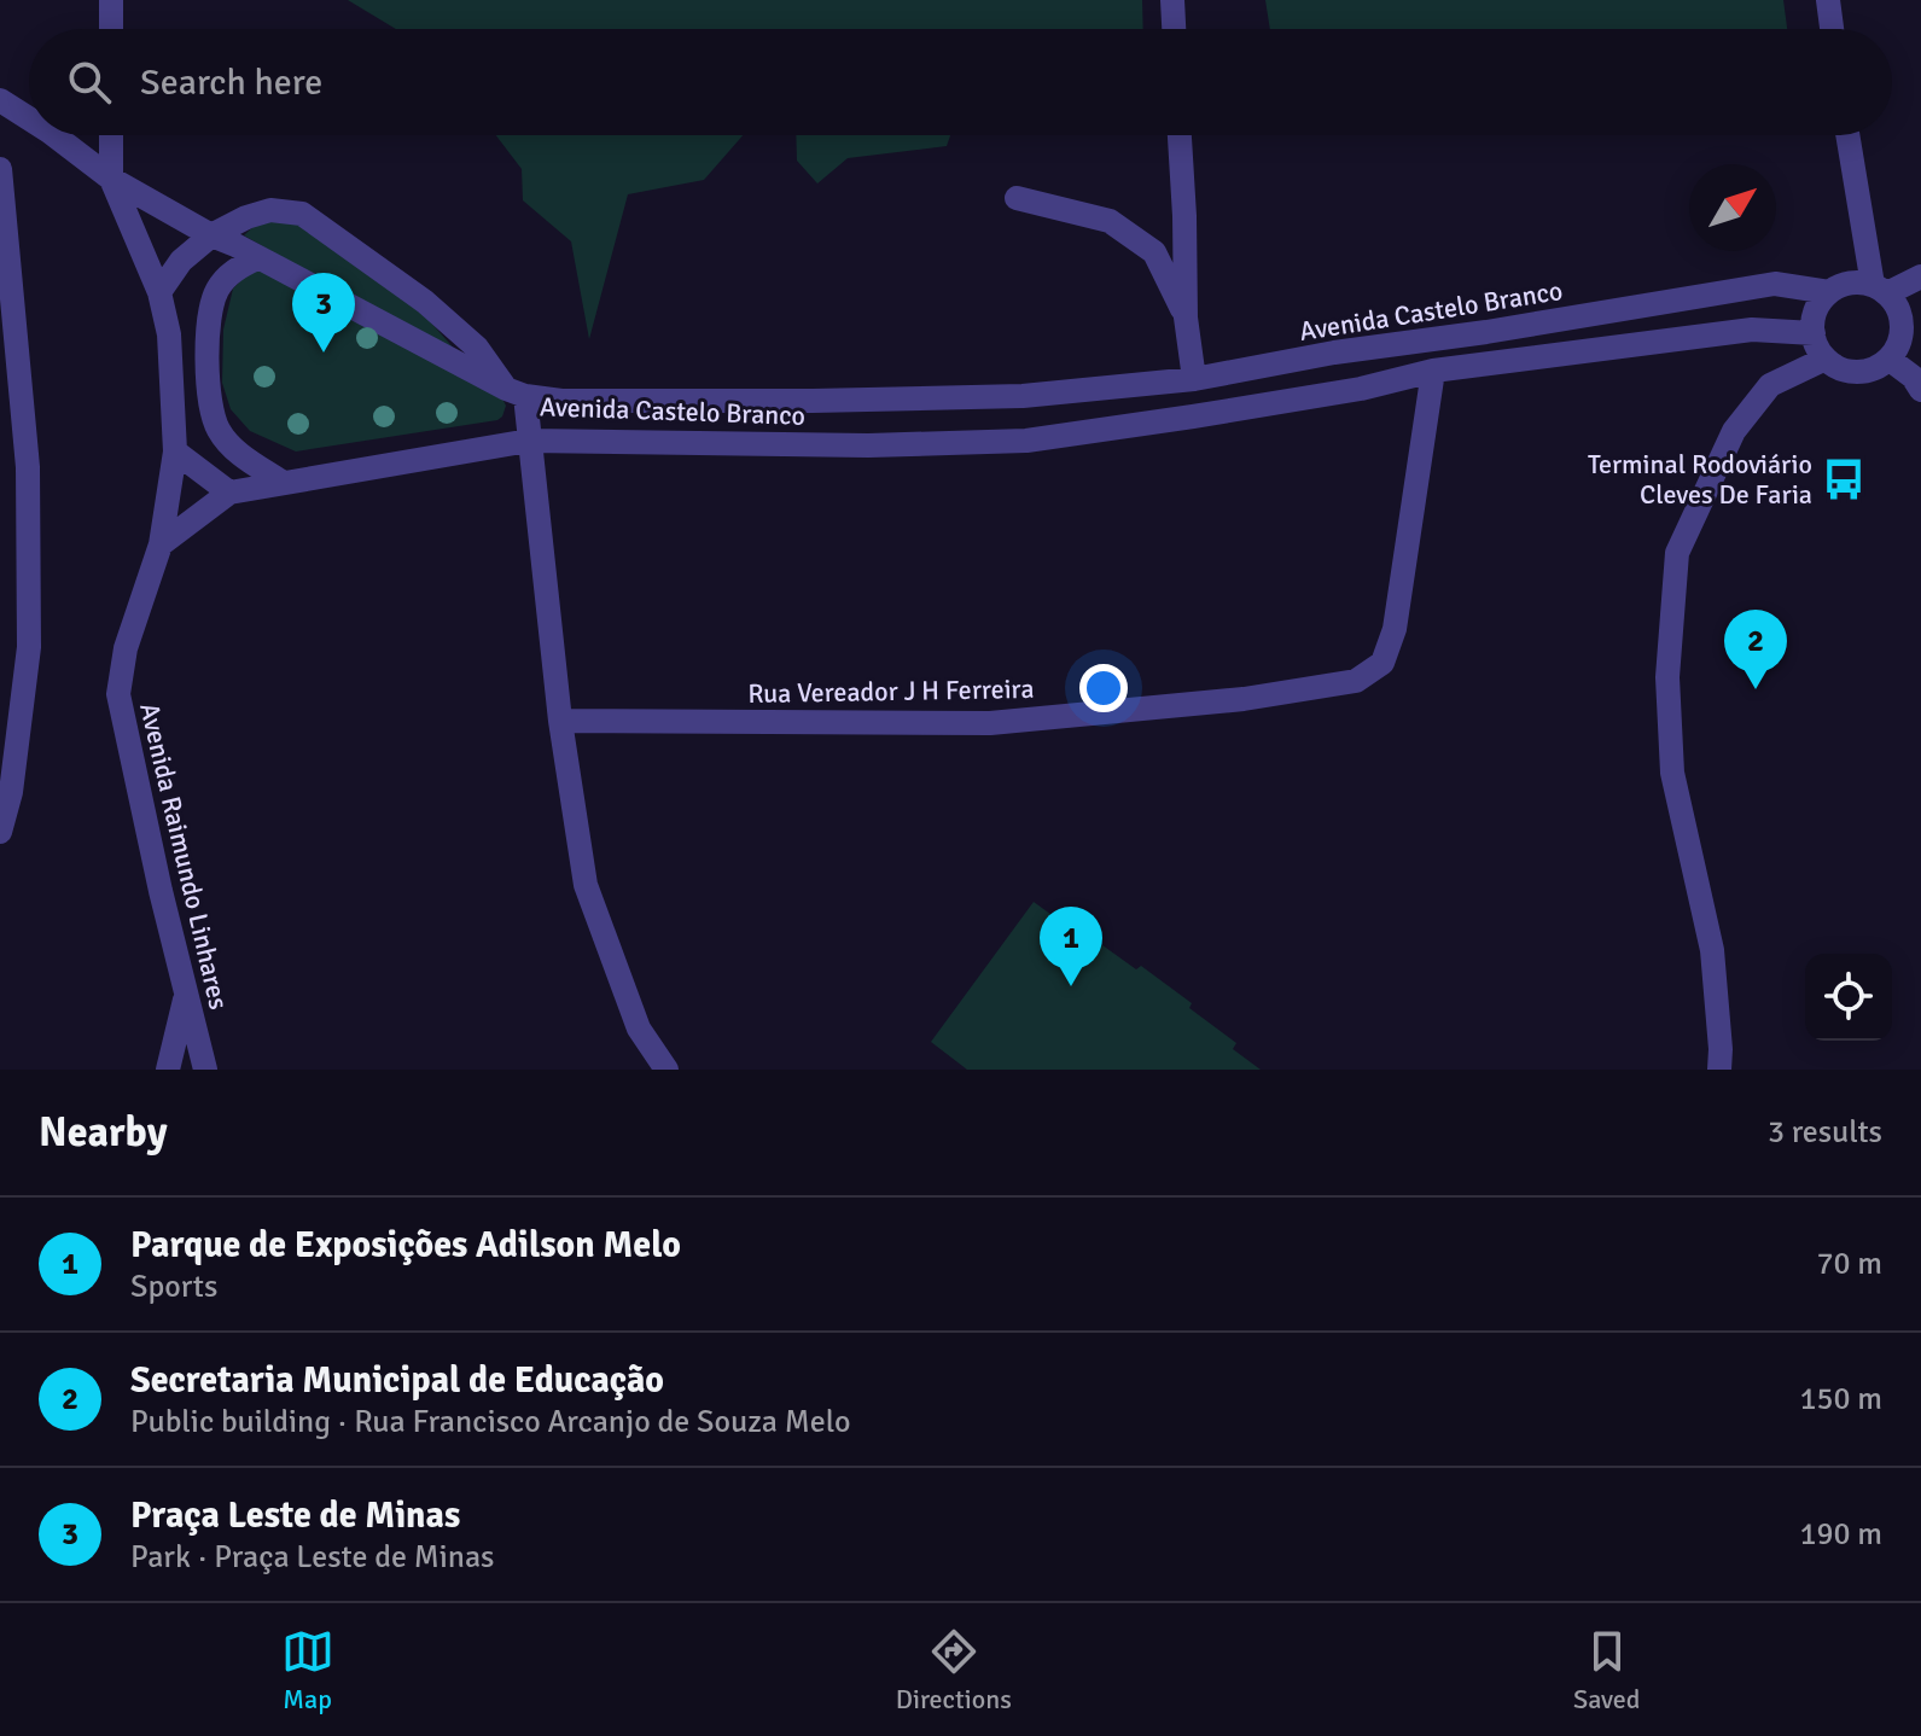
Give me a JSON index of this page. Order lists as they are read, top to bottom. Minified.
{"streets":{"street":["Avenida Castelo Branco","Rua Vereador J H Ferreira","Avenida Raimundo Linhares"]},"crossings":[["Avenida Castelo Branco","Rua Vereador J H Ferreira"]],"places":{"bus stop":["Terminal Rodoviário Cleves De Faria"]},"north":"top right","page":{"search":"Search here","pins":["3","2","1"],"heading":["Nearby","3 results"],"list":[{"mark":"1","name":"Parque de Exposições Adilson Melo","note":"Sports","value":"70 m"},{"mark":"2","name":"Secretaria Municipal de Educação","note":"Public building · Rua Francisco Arcanjo de Souza Melo","value":"150 m"},{"mark":"3","name":"Praça Leste de Minas","note":"Park · Praça Leste de Minas","value":"190 m"}],"nav":["Map","Directions","Saved"]}}
